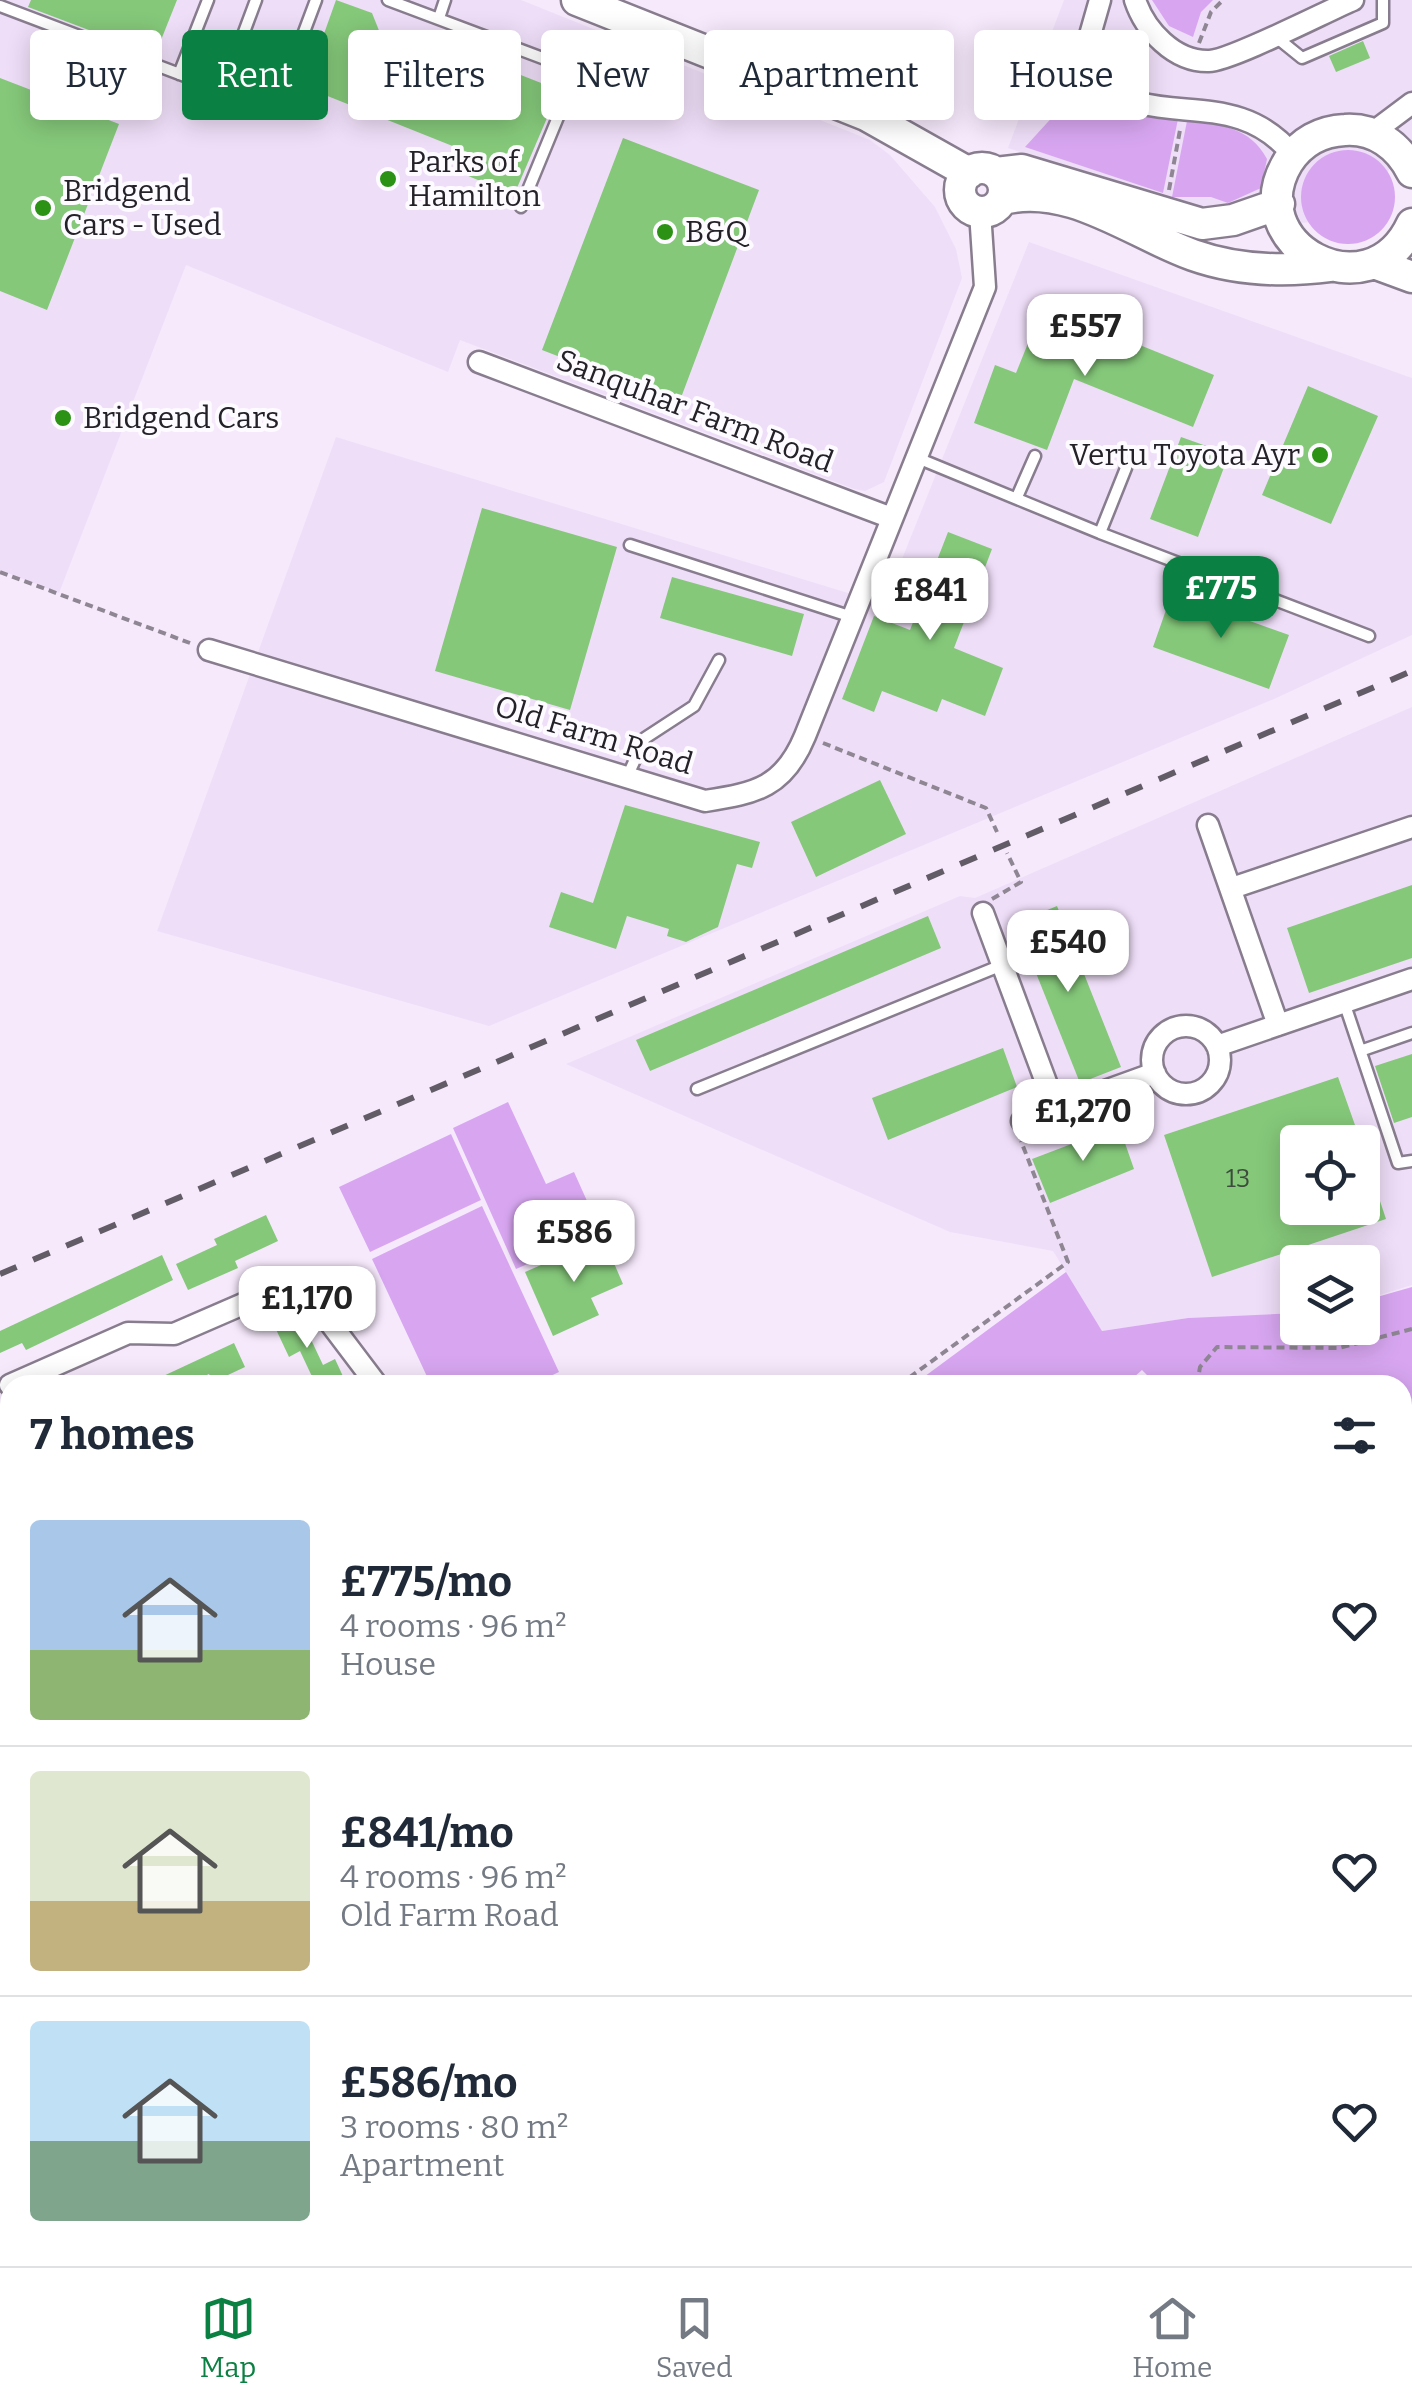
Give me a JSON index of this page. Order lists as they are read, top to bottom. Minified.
{"streets":{"street":["Sanquhar Farm Road","Old Farm Road"]},"crossings":[["Sanquhar Farm Road","Old Farm Road"]],"places":["Parks of Hamilton","Bridgend Cars - Used","B&Q","Bridgend Cars","Vertu Toyota Ayr"],"house_numbers":["13"],"page":{"chip":["Buy","Rent","Filters","New","Apartment","House"],"price":["£557","£775","£841","£540","£1,270","£586","£1,170"],"heading":"7 homes","list":[{"name":"£775/mo","note":"4 rooms · 96 m² · House"},{"name":"£841/mo","note":"4 rooms · 96 m² · Old Farm Road"},{"name":"£586/mo","note":"3 rooms · 80 m² · Apartment"}],"tabs":["Map","Saved","Home"]}}
